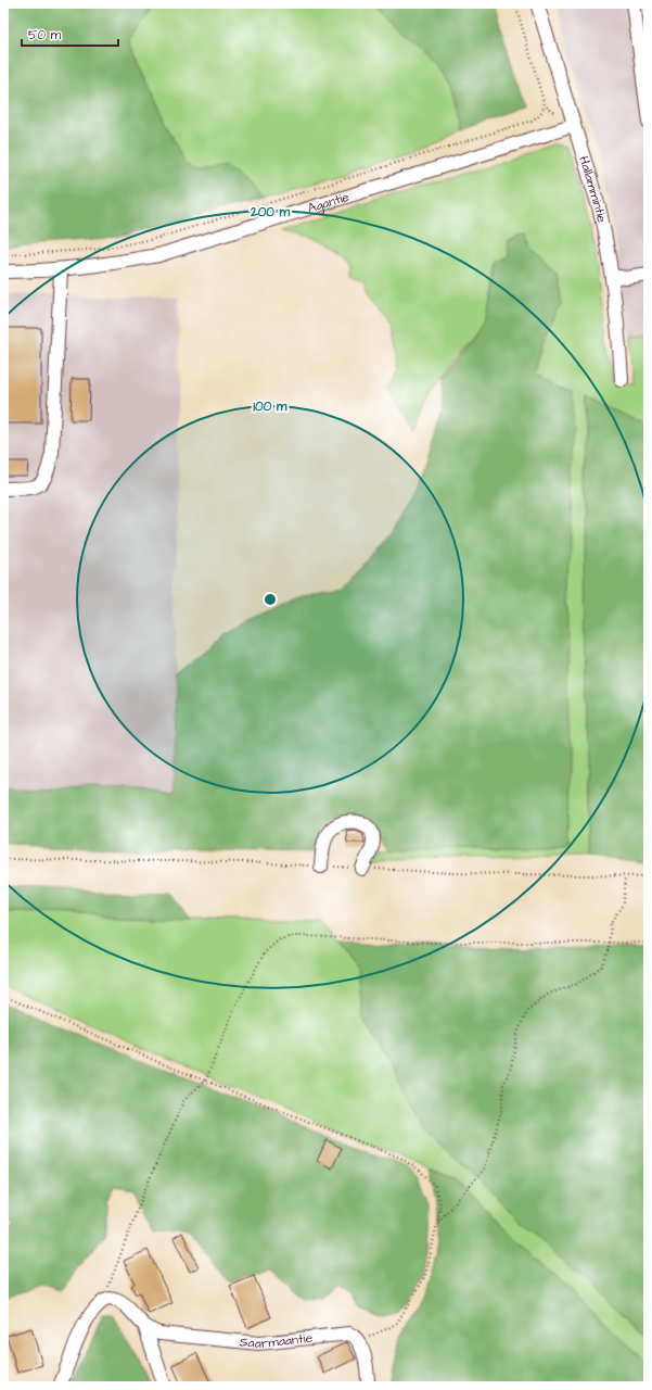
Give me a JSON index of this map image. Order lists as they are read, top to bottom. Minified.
{"streets":{"street":["Hallammintie","Agantie","Saarmaantie"]},"crossings":[["Hallammintie","Agantie"]],"scale_bar":"50 m","rings":["200 m","100 m"]}
